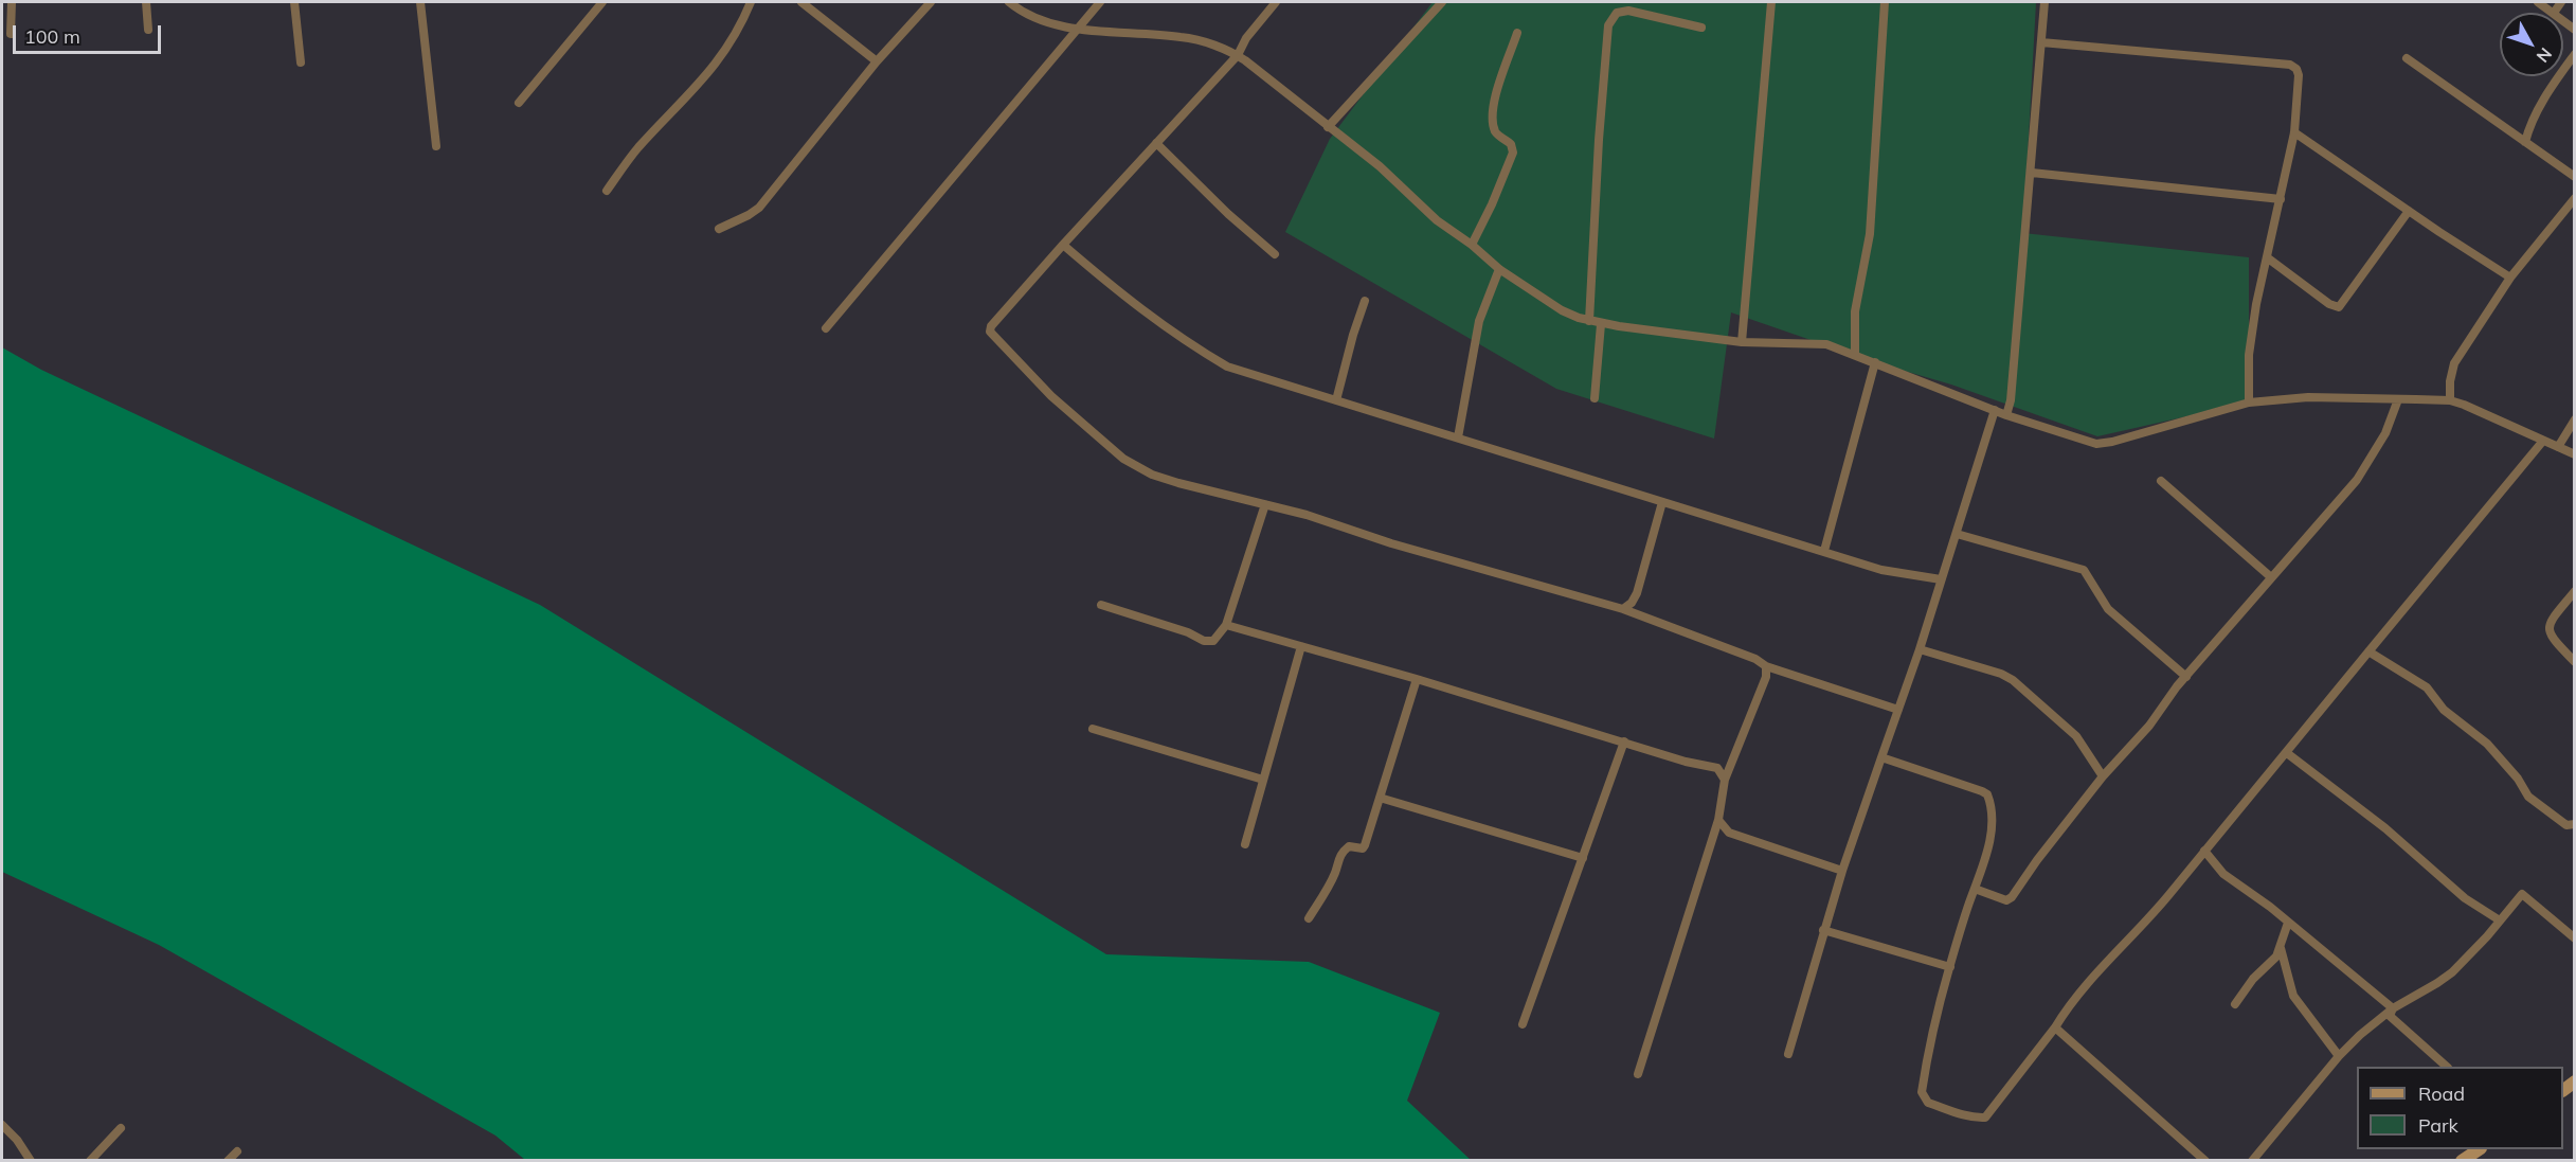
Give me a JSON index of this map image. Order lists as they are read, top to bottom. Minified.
{"legend":["Road","Park"],"scale_bar":"100 m","north":"bottom right"}
